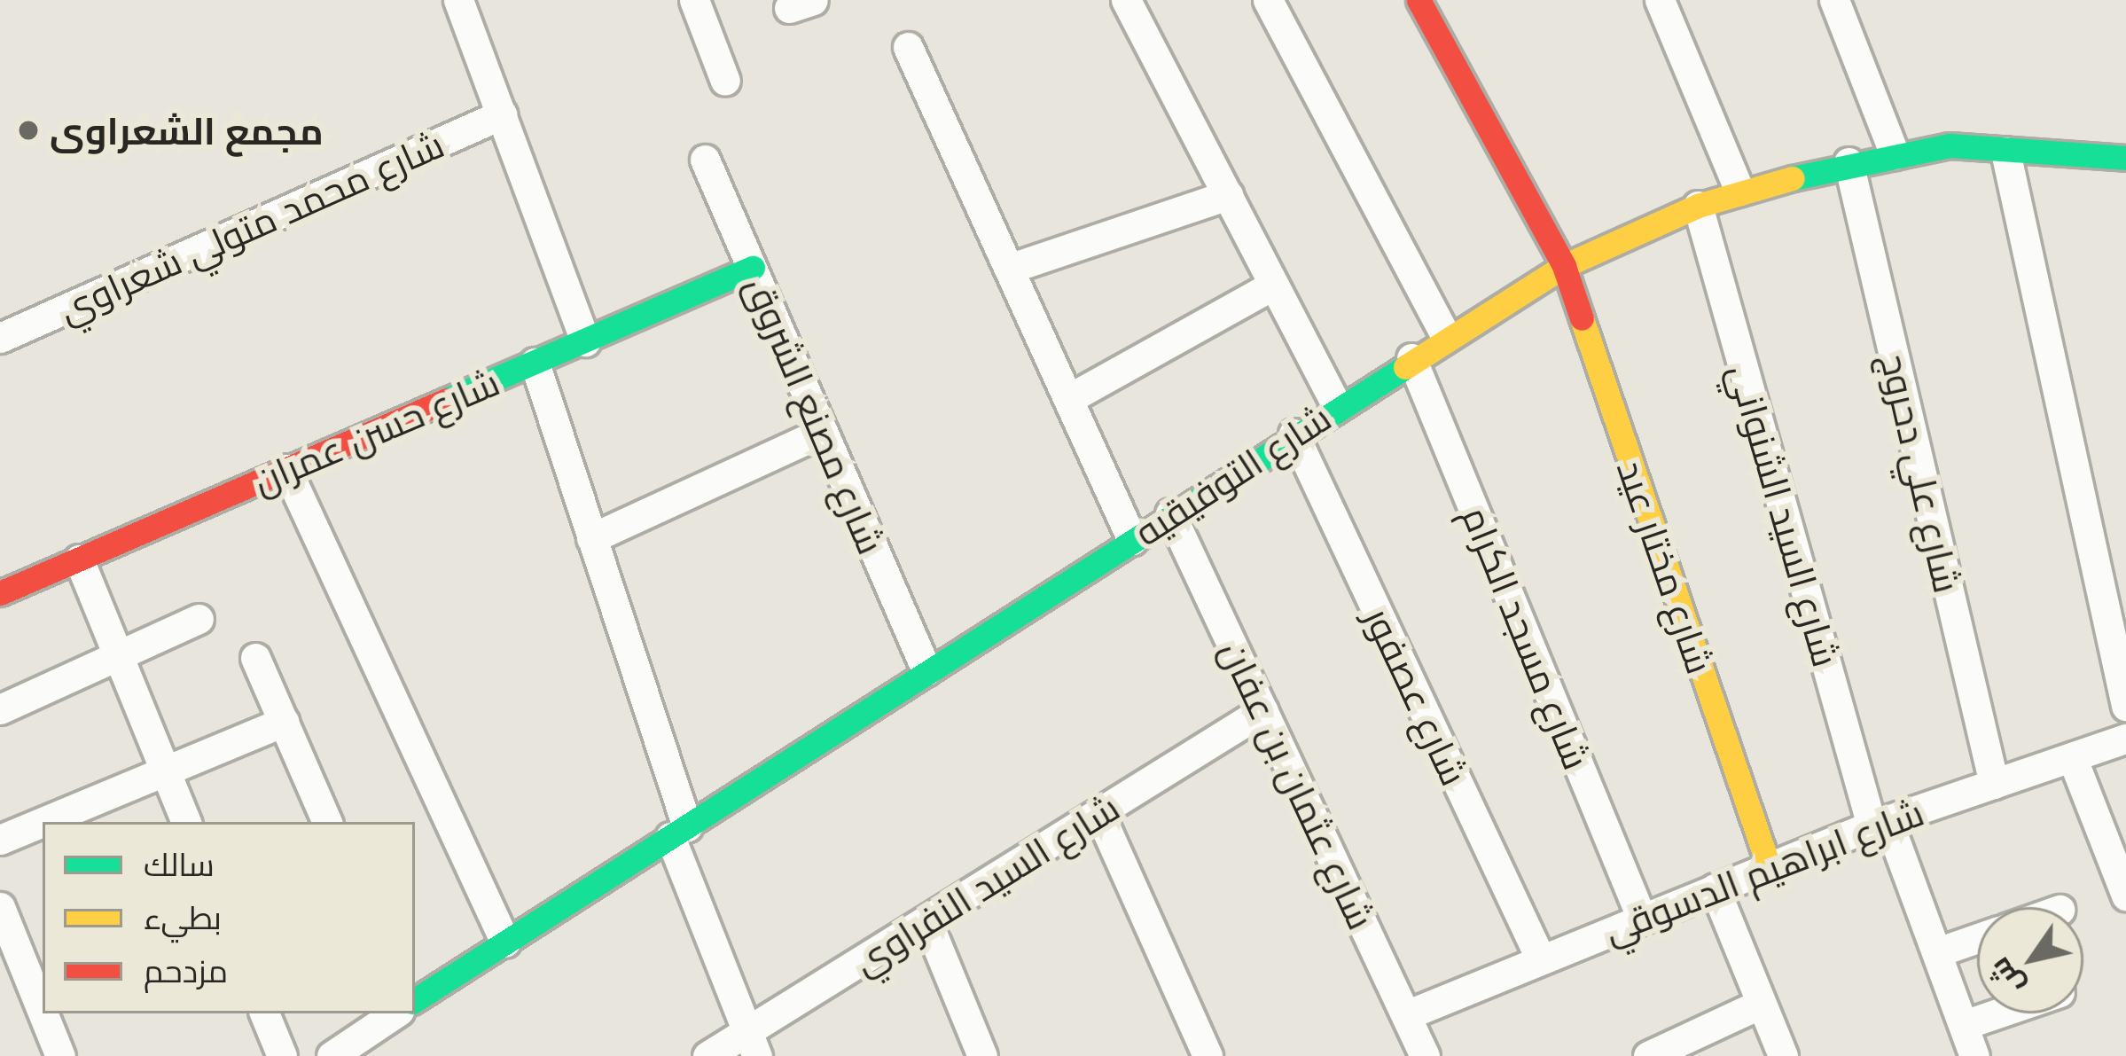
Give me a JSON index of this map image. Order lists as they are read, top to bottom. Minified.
{"streets":{"street":["شارع محمد متولي شعراوي","شارع مصنع الشروق","شارع حسن عمران","شارع علي دحروج","شارع التوفيقيه","شارع السيد الشنواني","شارع مختار عيد","شارع مسجد الكرام","شارع عصفور","شارع عثمان بن عفان","شارع ابراهيم الدسوقي","شارع السيد النفراوي"]},"crossings":[["شارع مصنع الشروق","شارع حسن عمران"],["شارع مصنع الشروق","شارع التوفيقيه"],["شارع علي دحروج","شارع التوفيقيه"],["شارع علي دحروج","شارع ابراهيم الدسوقي"],["شارع التوفيقيه","شارع السيد الشنواني"],["شارع التوفيقيه","شارع مختار عيد"],["شارع التوفيقيه","شارع مسجد الكرام"],["شارع التوفيقيه","شارع عصفور"],["شارع التوفيقيه","شارع عثمان بن عفان"],["شارع السيد الشنواني","شارع ابراهيم الدسوقي"],["شارع مختار عيد","شارع ابراهيم الدسوقي"],["شارع مسجد الكرام","شارع ابراهيم الدسوقي"],["شارع عصفور","شارع ابراهيم الدسوقي"],["شارع عثمان بن عفان","شارع ابراهيم الدسوقي"],["شارع عثمان بن عفان","شارع السيد النفراوي"]],"places":["مجمع الشعراوى"],"legend":["سالك","بطيء","مزدحم"],"north":"bottom left"}
